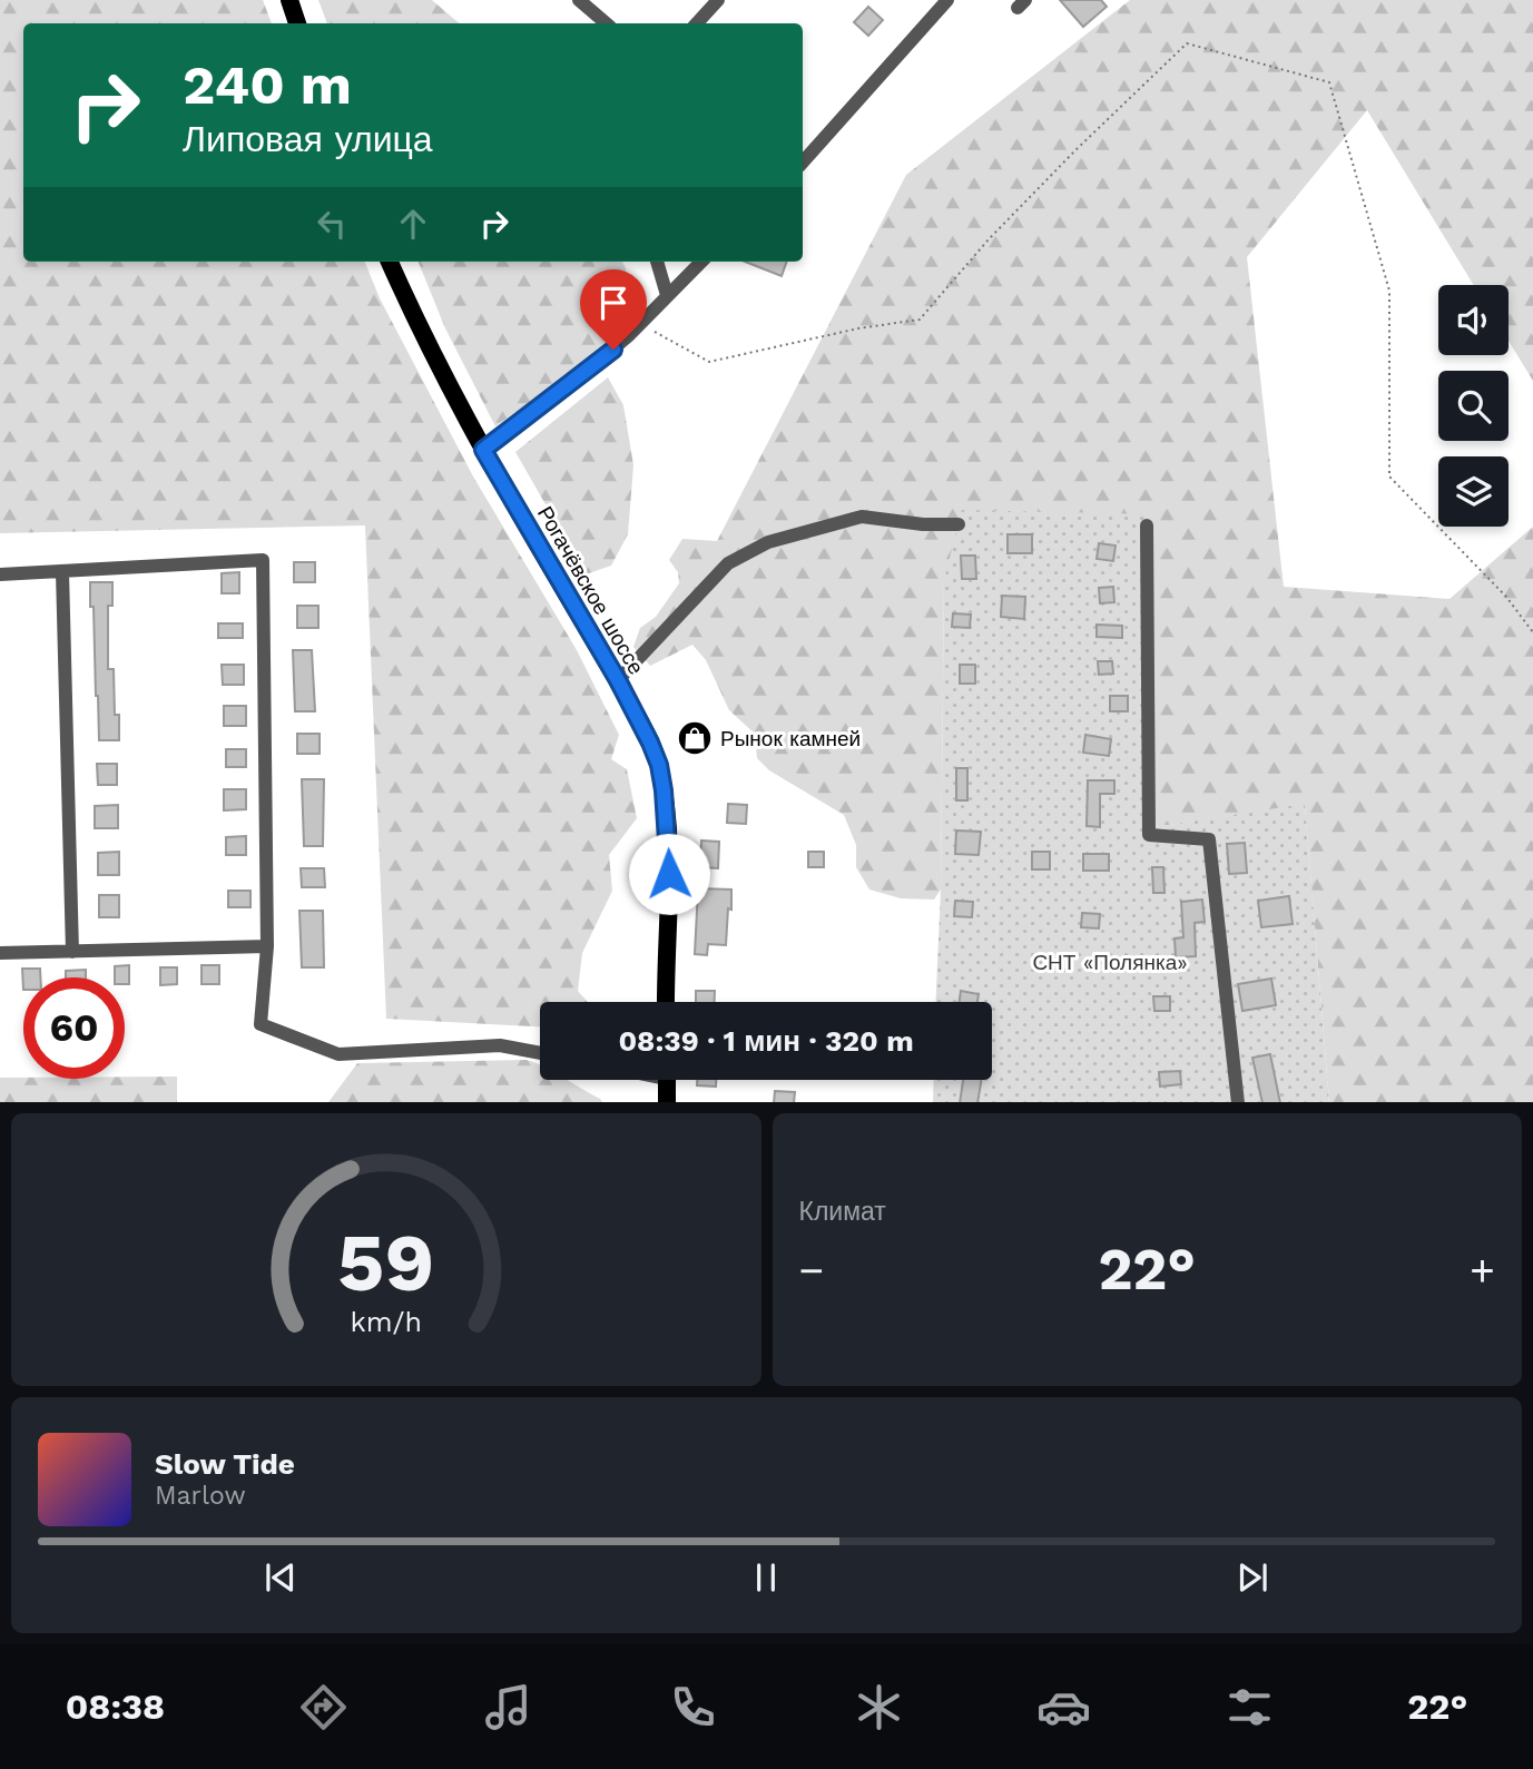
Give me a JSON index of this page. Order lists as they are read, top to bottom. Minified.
{"streets":{"main road":["Рогачёвское шоссе"]},"parks":["СНТ «Полянка»"],"places":{"shop":["Рынок камней"]},"page":{"turn":["240 m","Липовая улица"],"limit":"60","trip":"08:39 · 1 мин · 320 m","tile":"Климат","heat":["−","22°","+"],"song":["Slow Tide","Marlow"],"tabs":["08:38","22°"],"gauge":["59","km/h"]}}
